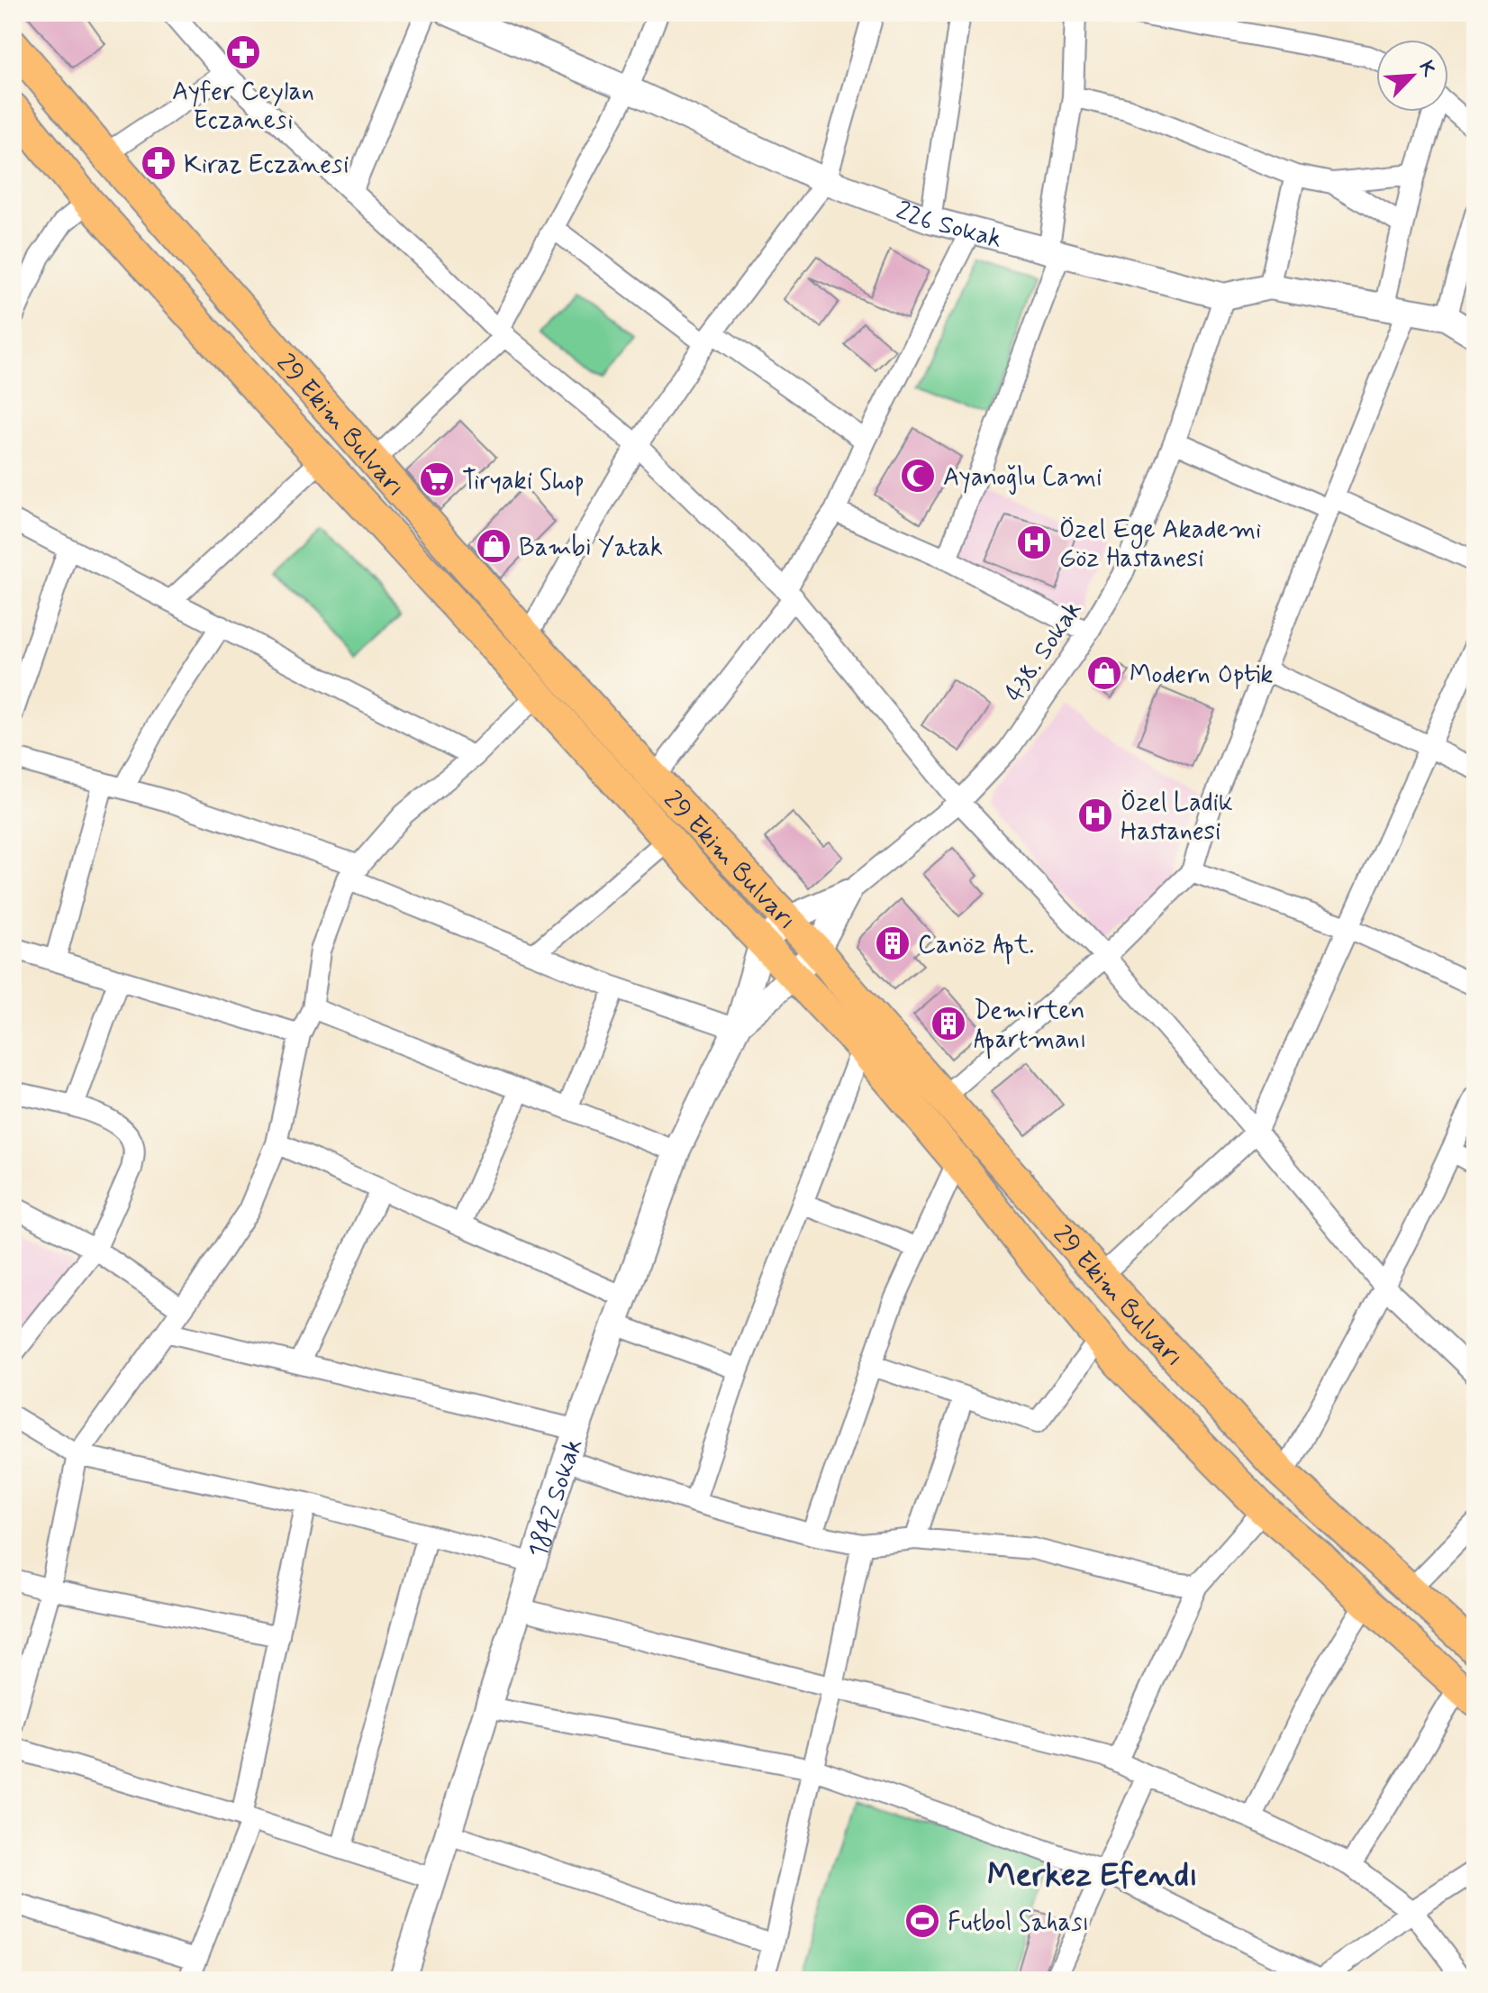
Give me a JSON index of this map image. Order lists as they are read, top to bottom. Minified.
{"streets":{"main road":["29 Ekim Bulvarı"],"street":["226 Sokak","438. Sokak","1842 Sokak"]},"crossings":[["226 Sokak","438. Sokak"]],"districts":["Merkez Efendı"],"places":{"pharmacy":["Ayfer Ceylan Eczanesi","Kiraz Eczanesi"],"mosque":["Ayanoğlu Cami"],"supermarket":["Tiryaki Shop"],"hospital":["Özel Ege Akademi Göz Hastanesi","Özel Ladik Hastanesi"],"shop":["Bambi Yatak","Modern Optik"],"building":["Canöz Apt.","Demirten Apartmanı"],"sports":["Futbol Sahası"]},"north":"top right"}
